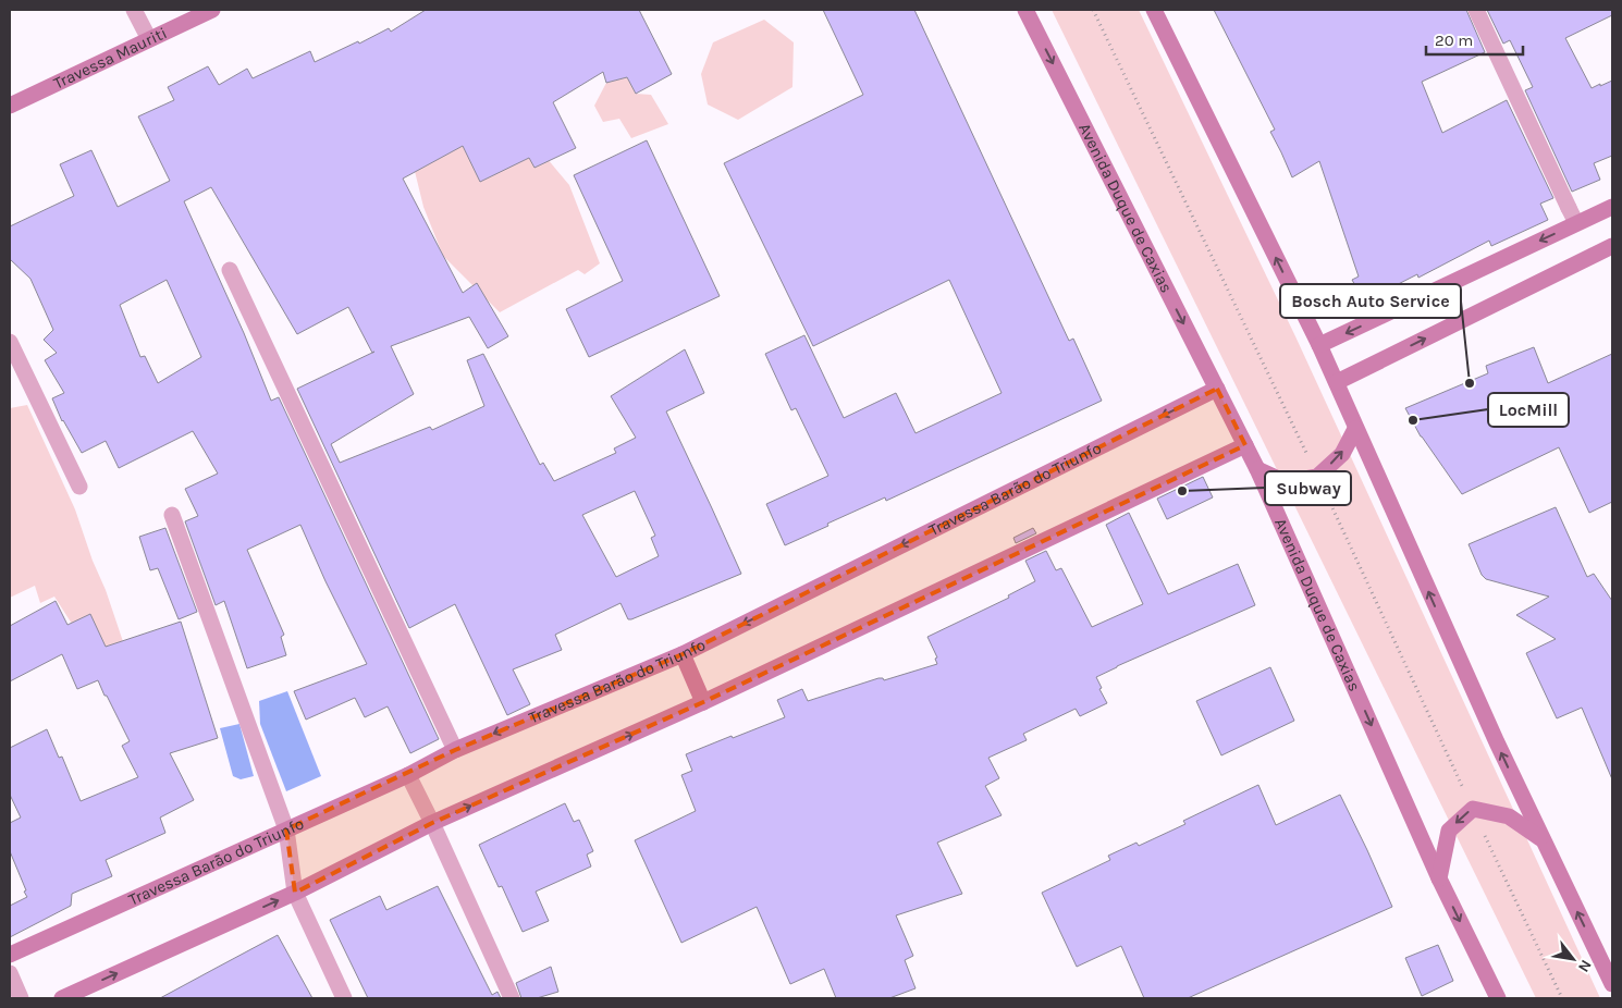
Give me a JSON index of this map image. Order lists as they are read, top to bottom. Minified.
{"streets":{"street":["Travessa Mauriti","Avenida Duque de Caxias","Travessa Barão do Triunfo"]},"crossings":[["Avenida Duque de Caxias","Travessa Barão do Triunfo"]],"places":["Bosch Auto Service","LocMill","Subway"],"scale_bar":"20 m","north":"bottom right"}
